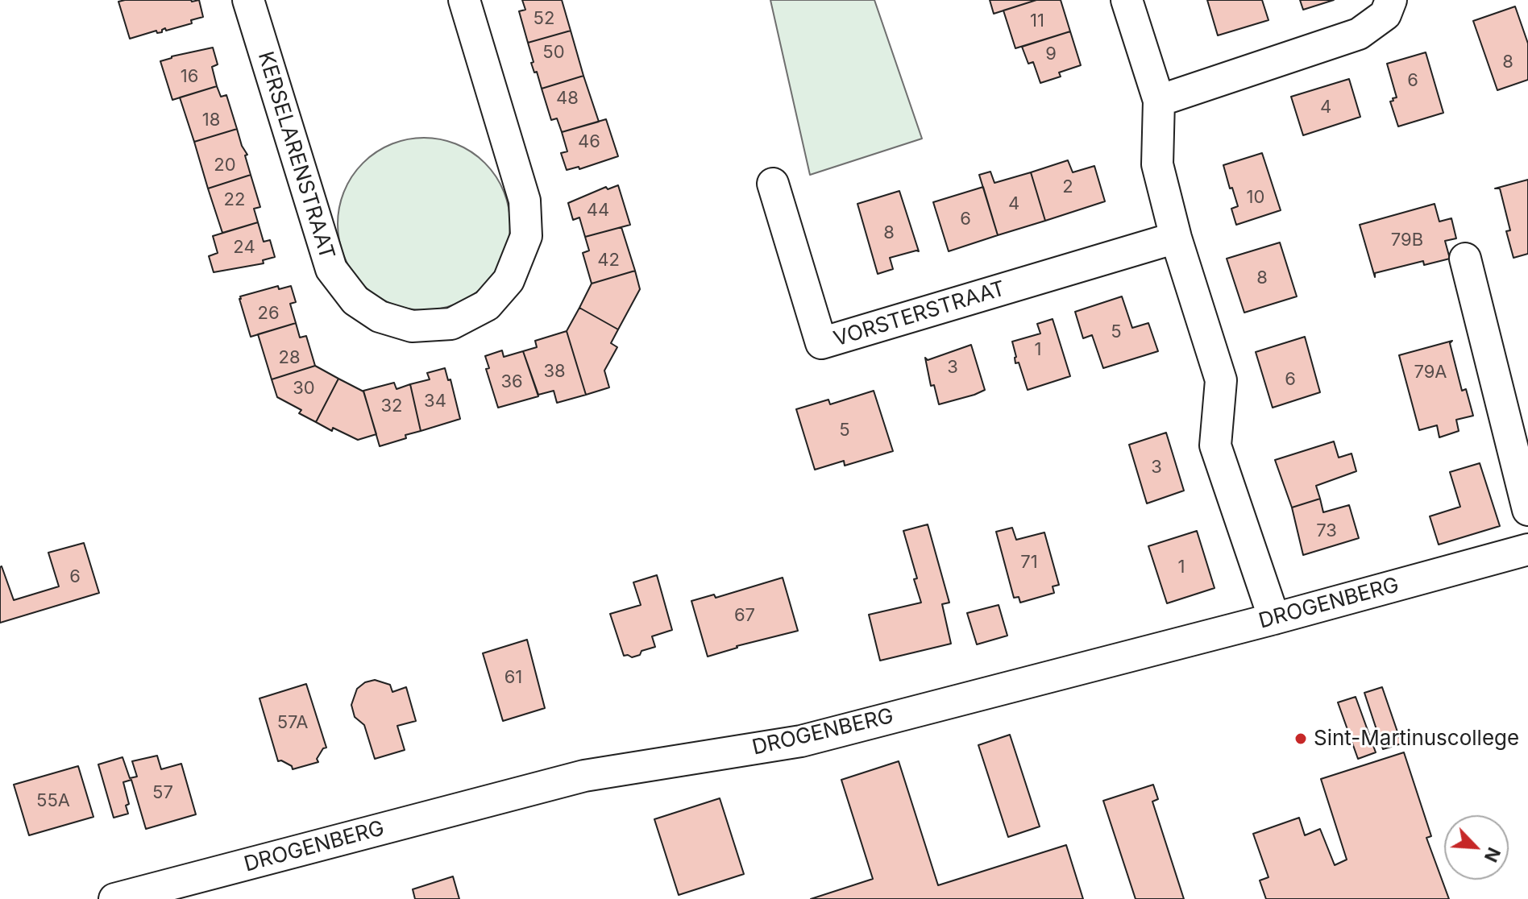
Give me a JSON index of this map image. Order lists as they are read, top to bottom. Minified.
{"streets":{"street":["KERSELARENSTRAAT","VORSTERSTRAAT","DROGENBERG"]},"places":["Sint-Martinuscollege"],"house_numbers":["52","11","50","9","8","16","6","48","4","18","46","20","2","10","22","4","44","6","8","79B","24","42","8","26","5","1","28","3","38","79A","6","36","30","34","32","5","3","73","71","1","6","67","61","57A","57","55A"],"north":"bottom right"}
